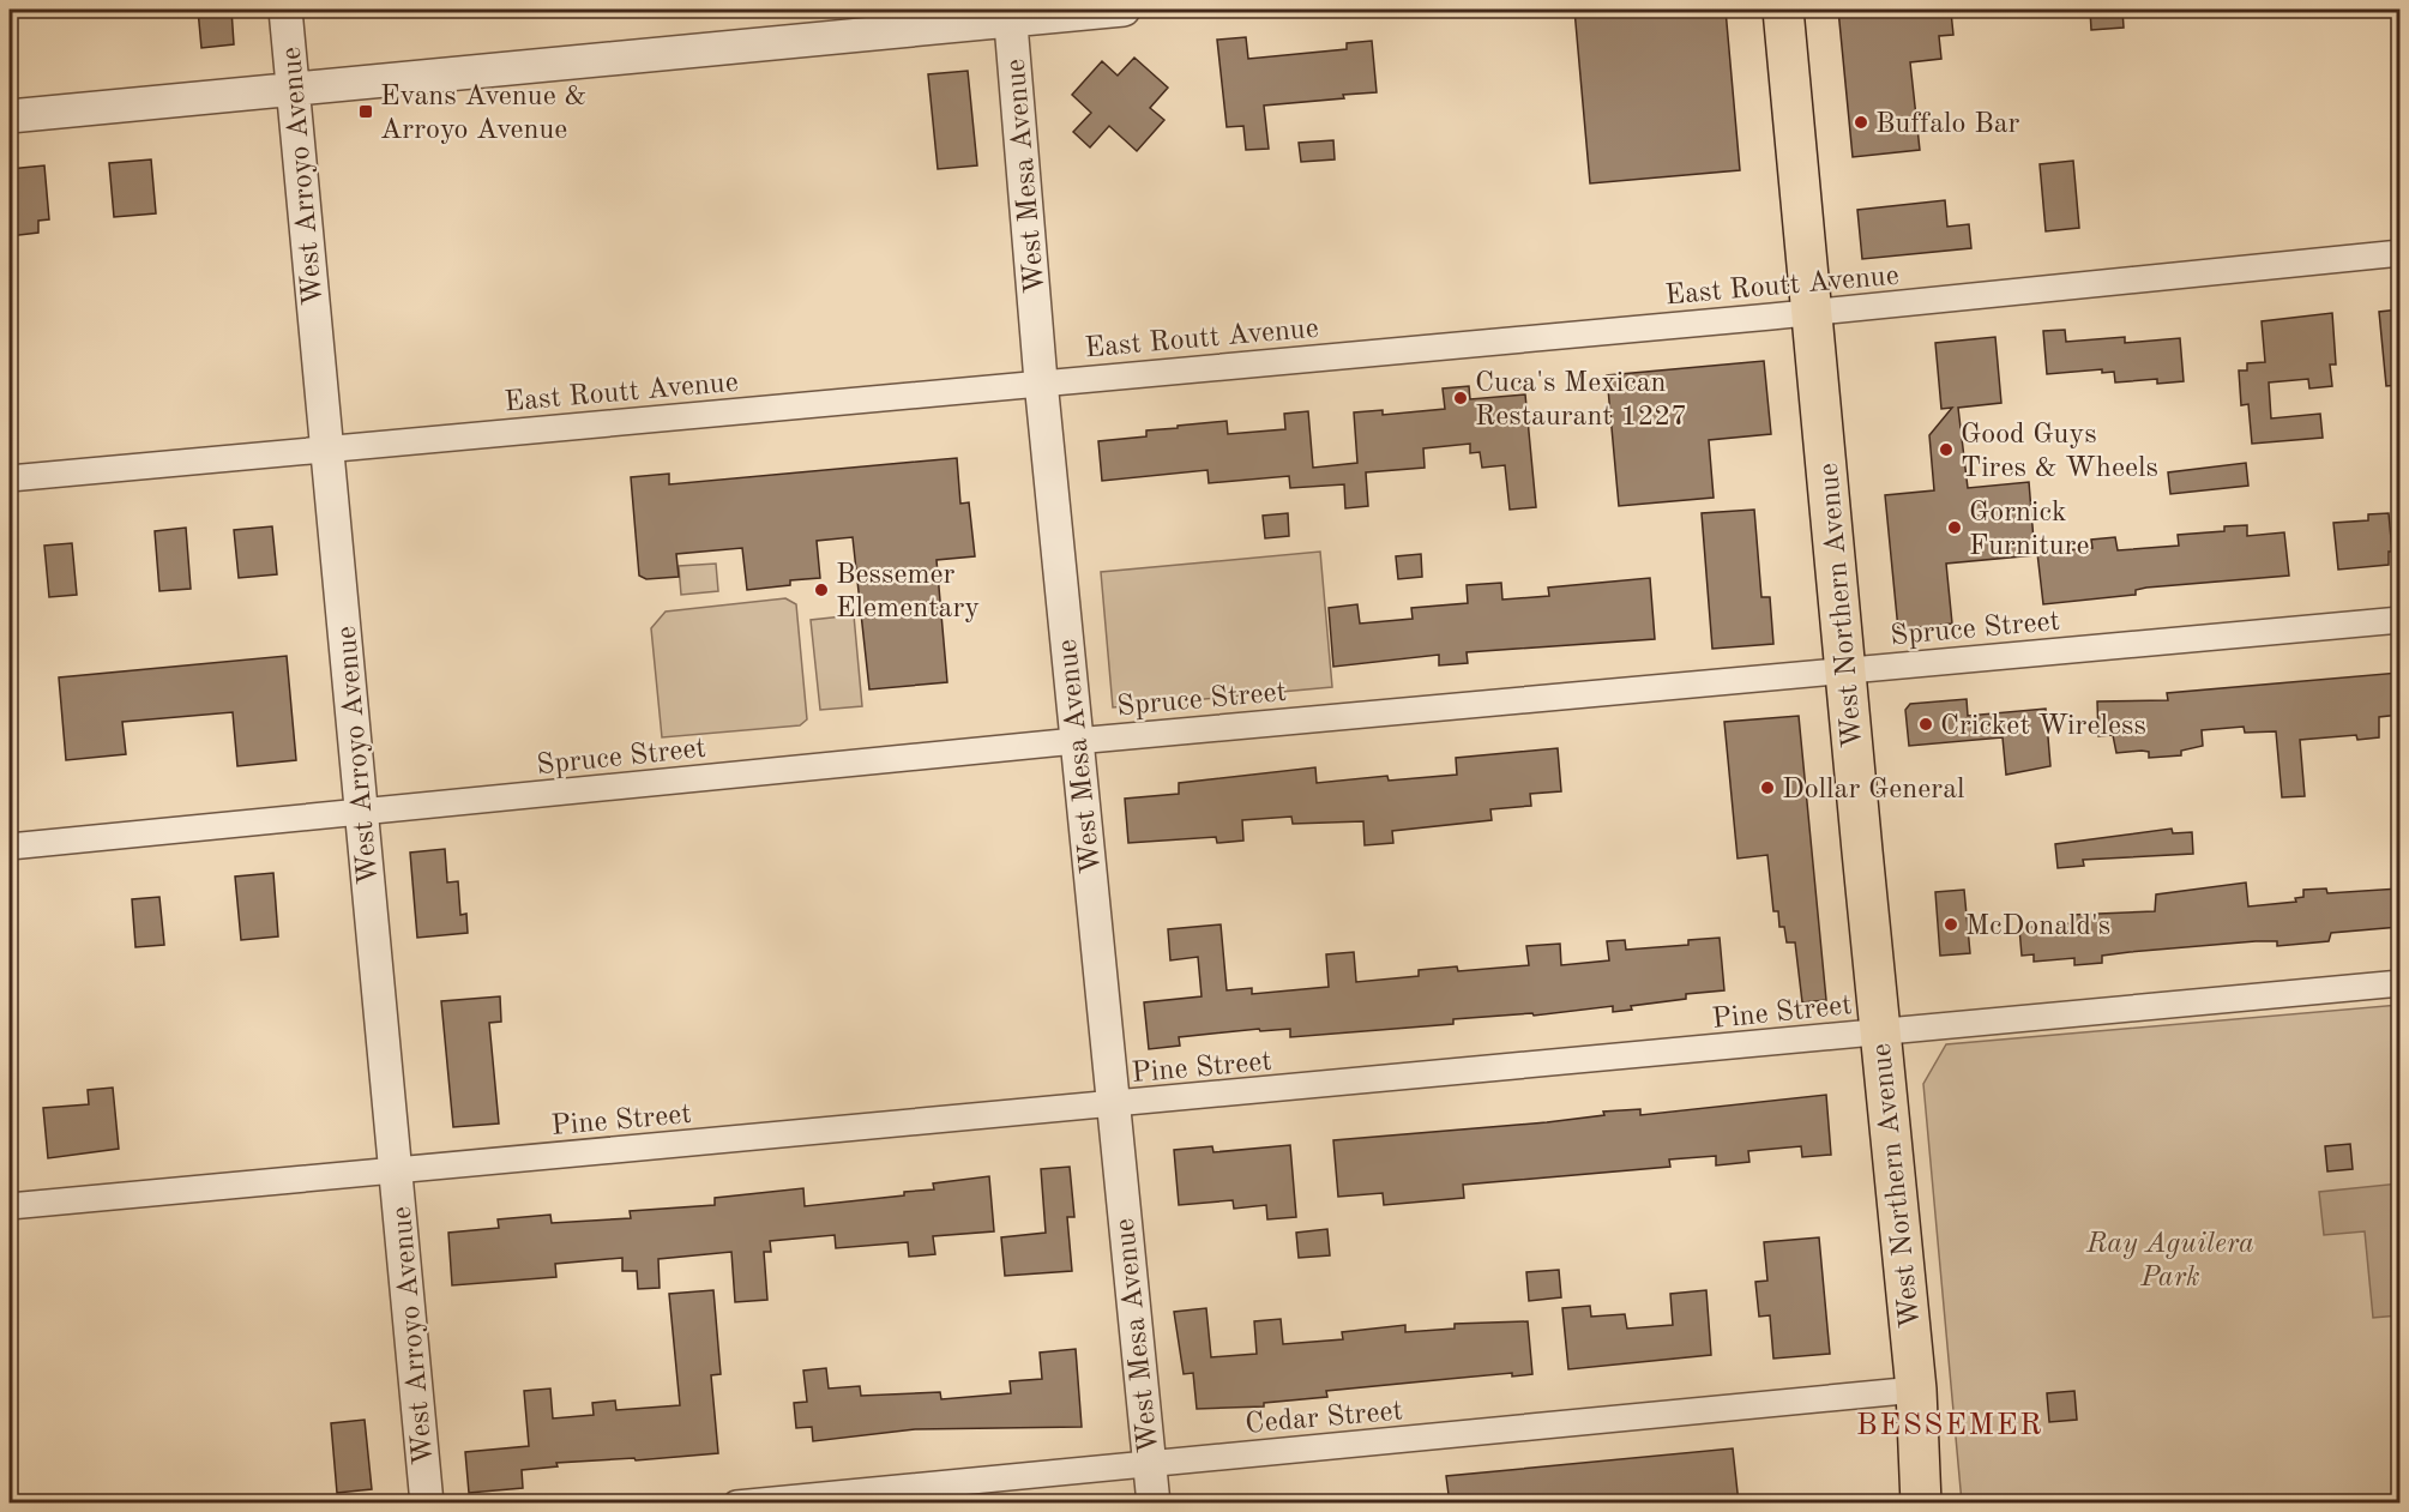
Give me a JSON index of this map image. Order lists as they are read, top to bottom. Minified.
{"streets":{"main road":["West Northern Avenue"],"street":["West Arroyo Avenue","West Mesa Avenue","East Routt Avenue","Spruce Street","Pine Street","Cedar Street"]},"crossings":[["West Arroyo Avenue","East Routt Avenue"],["West Arroyo Avenue","Spruce Street"],["West Arroyo Avenue","Pine Street"],["West Mesa Avenue","East Routt Avenue"],["West Mesa Avenue","Spruce Street"],["West Mesa Avenue","Pine Street"],["West Mesa Avenue","Cedar Street"],["East Routt Avenue","West Northern Avenue"],["West Northern Avenue","Spruce Street"],["West Northern Avenue","Pine Street"],["West Northern Avenue","Cedar Street"]],"districts":["BESSEMER"],"parks":["Ray Aguilera Park"],"places":{"transit":["Evans Avenue & Arroyo Avenue"],"other":["Buffalo Bar","Cuca's Mexican Restaurant 1227","Good Guys Tires & Wheels","Gornick Furniture","Bessemer Elementary","Cricket Wireless","Dollar General","McDonald's"]}}
